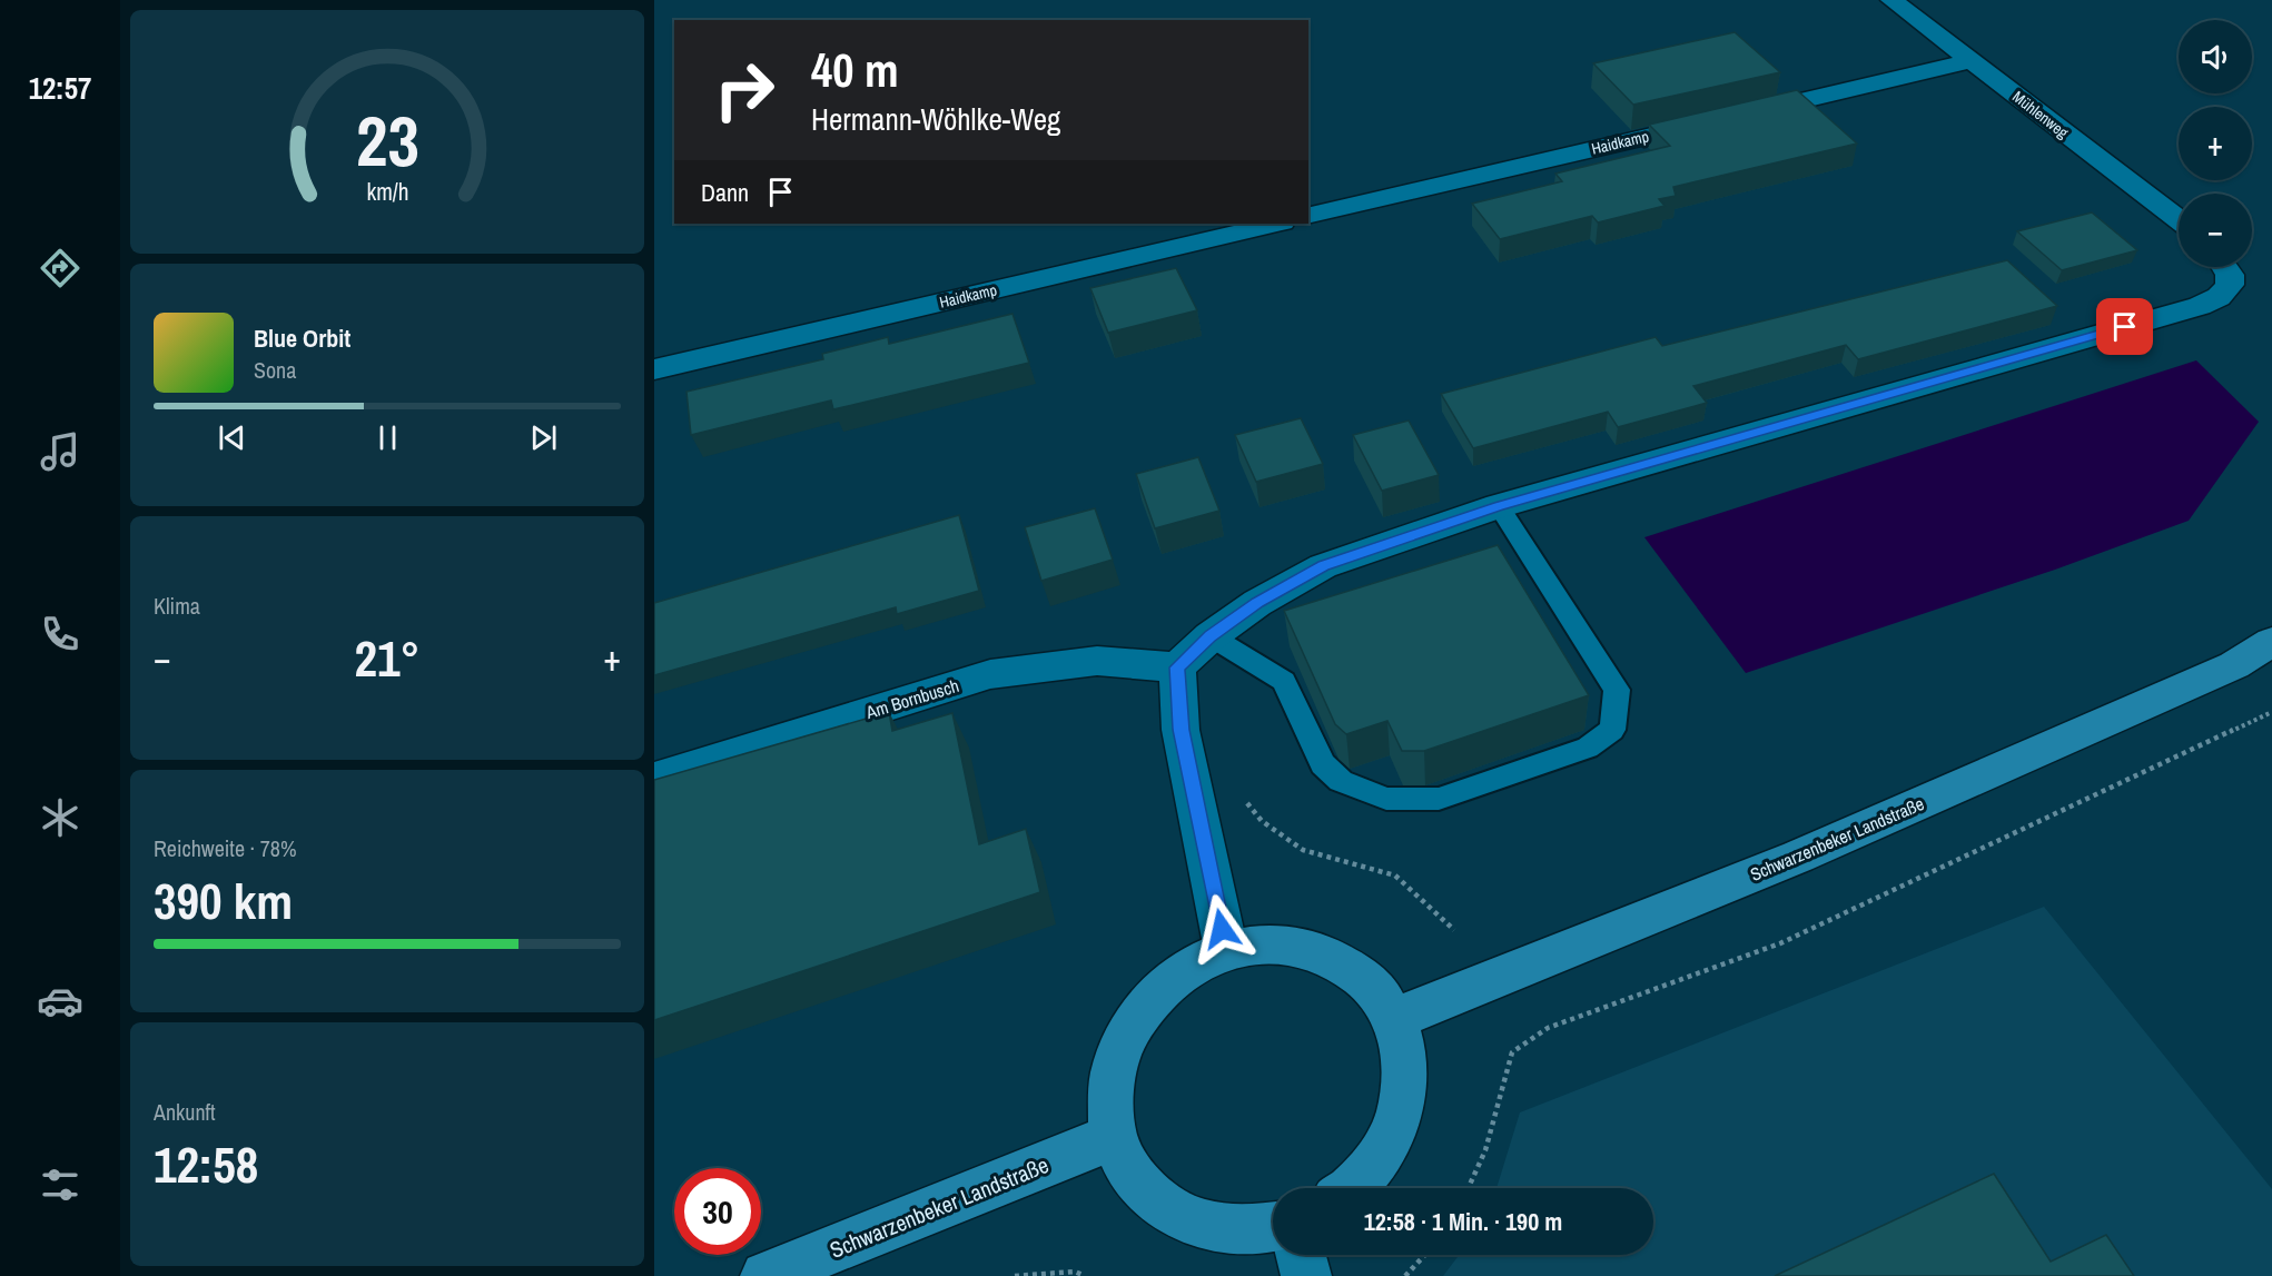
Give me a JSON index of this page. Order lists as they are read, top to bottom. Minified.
{"streets":{"main road":["Schwarzenbeker Landstraße"],"street":["Mühlenweg","Haidkamp","Am Bornbusch"]},"page":{"tabs":"12:57","map_buttons":["+","−"],"turn":["40 m","Hermann-Wöhlke-Weg"],"then":"Dann","song":["Blue Orbit","Sona"],"tile":["Klima",["Reichweite · 78%","390 km"],["Ankunft","12:58"]],"heat":["−","21°","+"],"limit":"30","trip":"12:58 · 1 Min. · 190 m","gauge":["23","km/h"]}}
